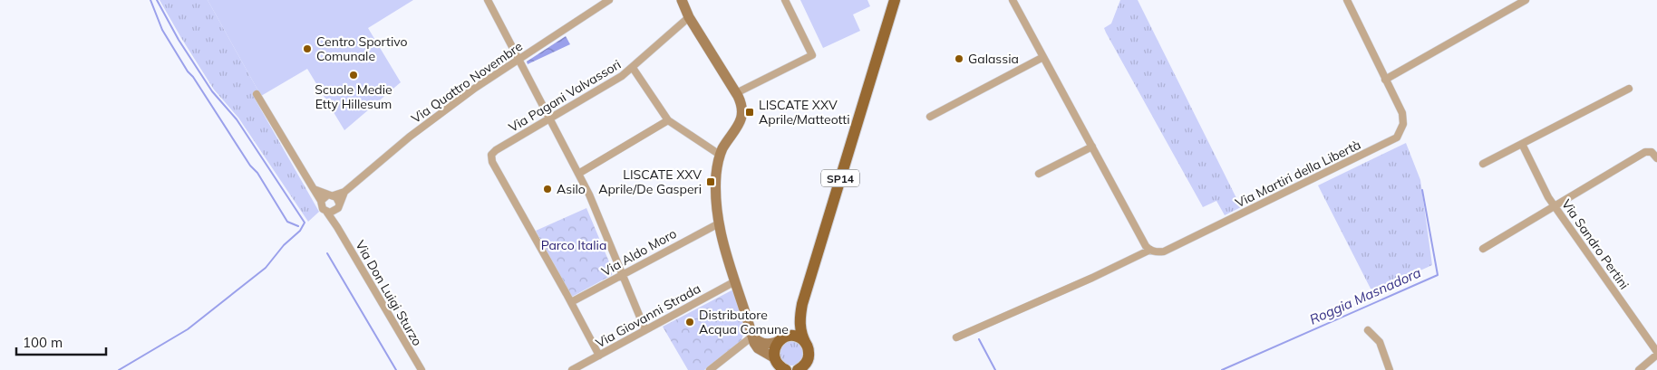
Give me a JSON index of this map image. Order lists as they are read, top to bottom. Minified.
{"streets":{"main road":["SP14"],"street":["Via Quattro Novembre","Via Pagani Valvassori","Via Martiri della Libertà","Via Sandro Pertini","Via Aldo Moro","Via Don Luigi Sturzo","Via Giovanni Strada"]},"crossings":[["Via Quattro Novembre","Via Don Luigi Sturzo"],["Via Pagani Valvassori","Via Aldo Moro"]],"water":["Roggia Masnadora"],"parks":["Parco Italia"],"places":{"other":["Centro Sportivo Comunale","Galassia","Scuole Medie Etty Hillesum","Asilo","Distributore Acqua Comune"],"transit":["LISCATE XXV Aprile/Matteotti","LISCATE XXV Aprile/De Gasperi"]},"scale_bar":"100 m"}
